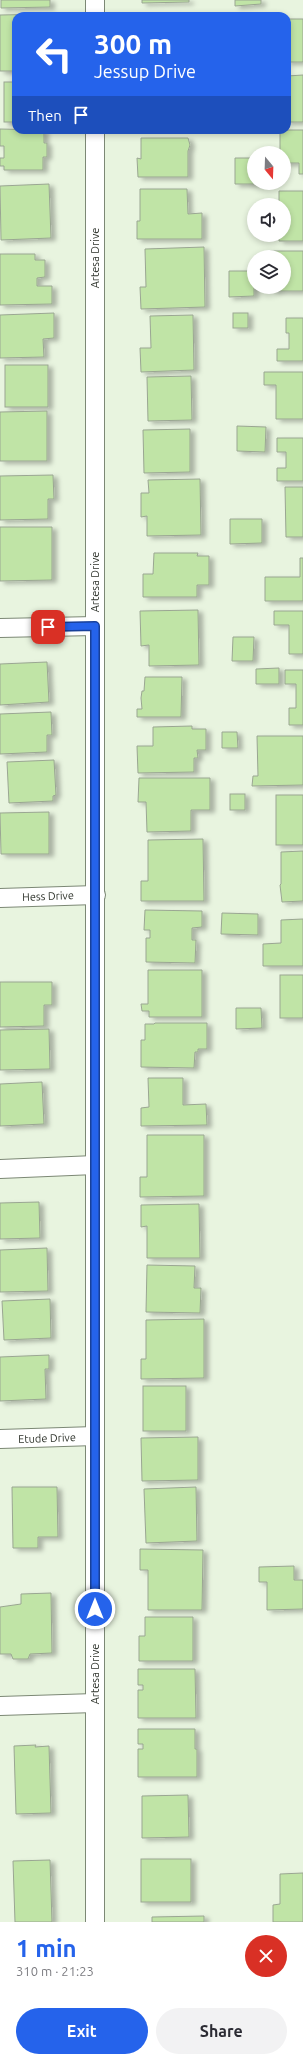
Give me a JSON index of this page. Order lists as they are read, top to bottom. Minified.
{"streets":{"street":["Artesa Drive","Hess Drive","Etude Drive"]},"crossings":[["Artesa Drive","Hess Drive"],["Artesa Drive","Etude Drive"]],"north":"bottom","page":{"turn":["300 m","Jessup Drive"],"then":"Then","heading":["1 min","310 m · 21:23"],"buttons":["Exit","Share"]}}
